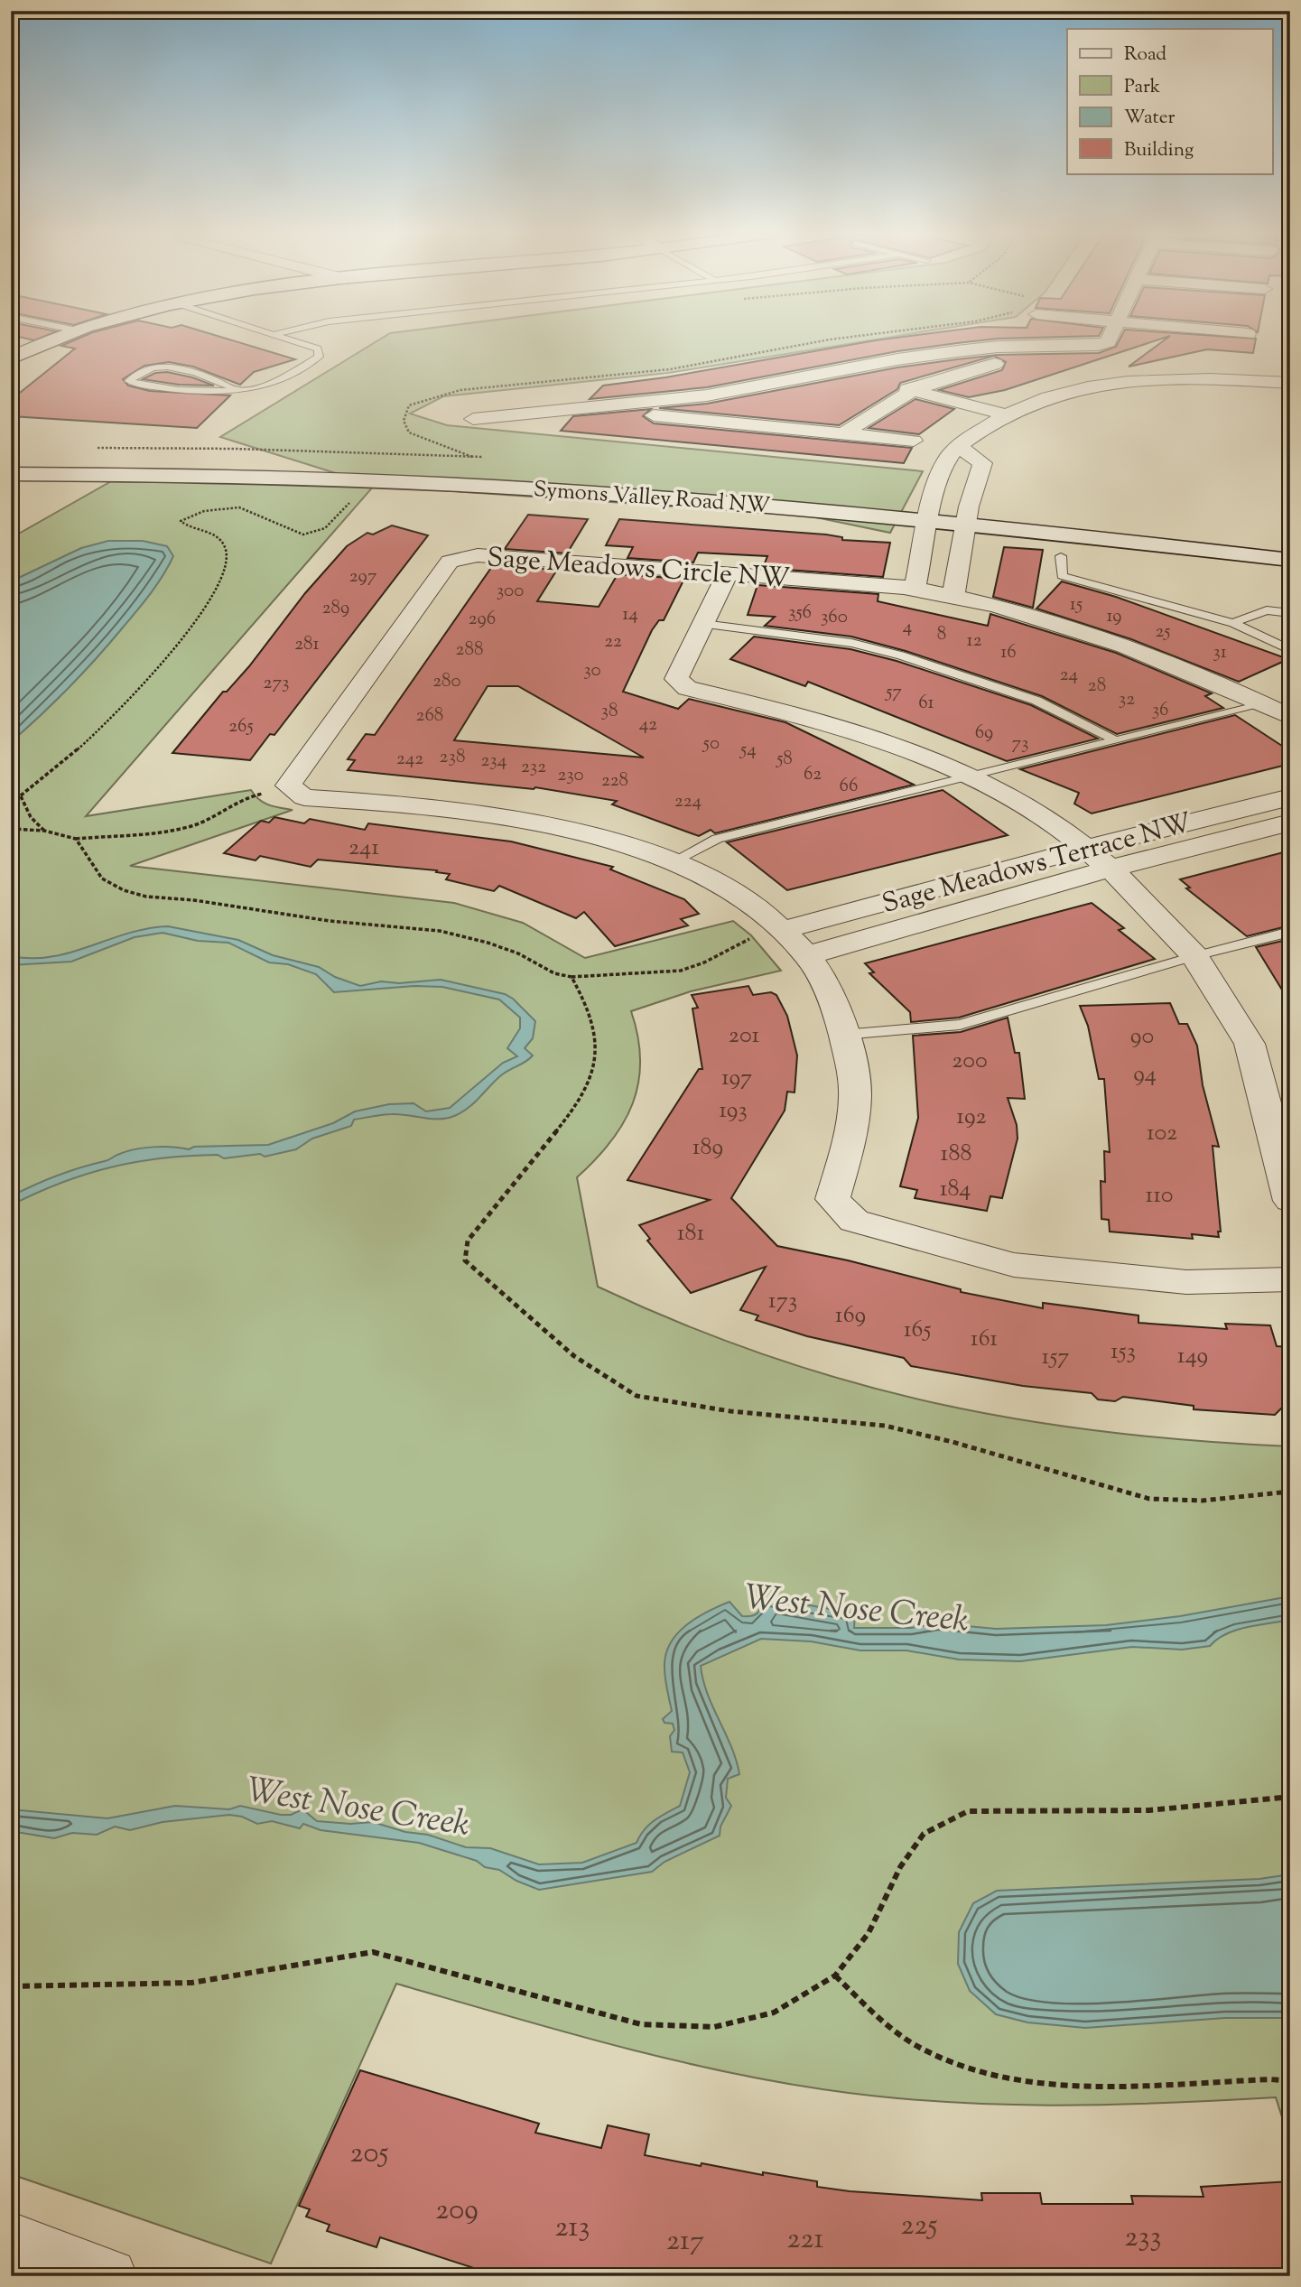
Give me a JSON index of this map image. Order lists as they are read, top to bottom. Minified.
{"streets":{"main road":["Symons Valley Road NW"],"street":["Sage Meadows Circle NW","Sage Meadows Terrace NW"]},"water":["West Nose Creek"],"house_numbers":["297","300","15","289","356","14","19","360","296","4","25","8","12","22","281","288","16","31","30","24","280","273","28","57","32","61","36","38","268","42","265","69","50","73","54","238","242","58","234","232","62","230","228","66","224","241","201","90","200","94","197","193","192","102","189","188","184","110","181","173","169","165","161","153","149","157","205","209","225","213","233","221","217"],"legend":["Road","Park","Water","Building"]}
